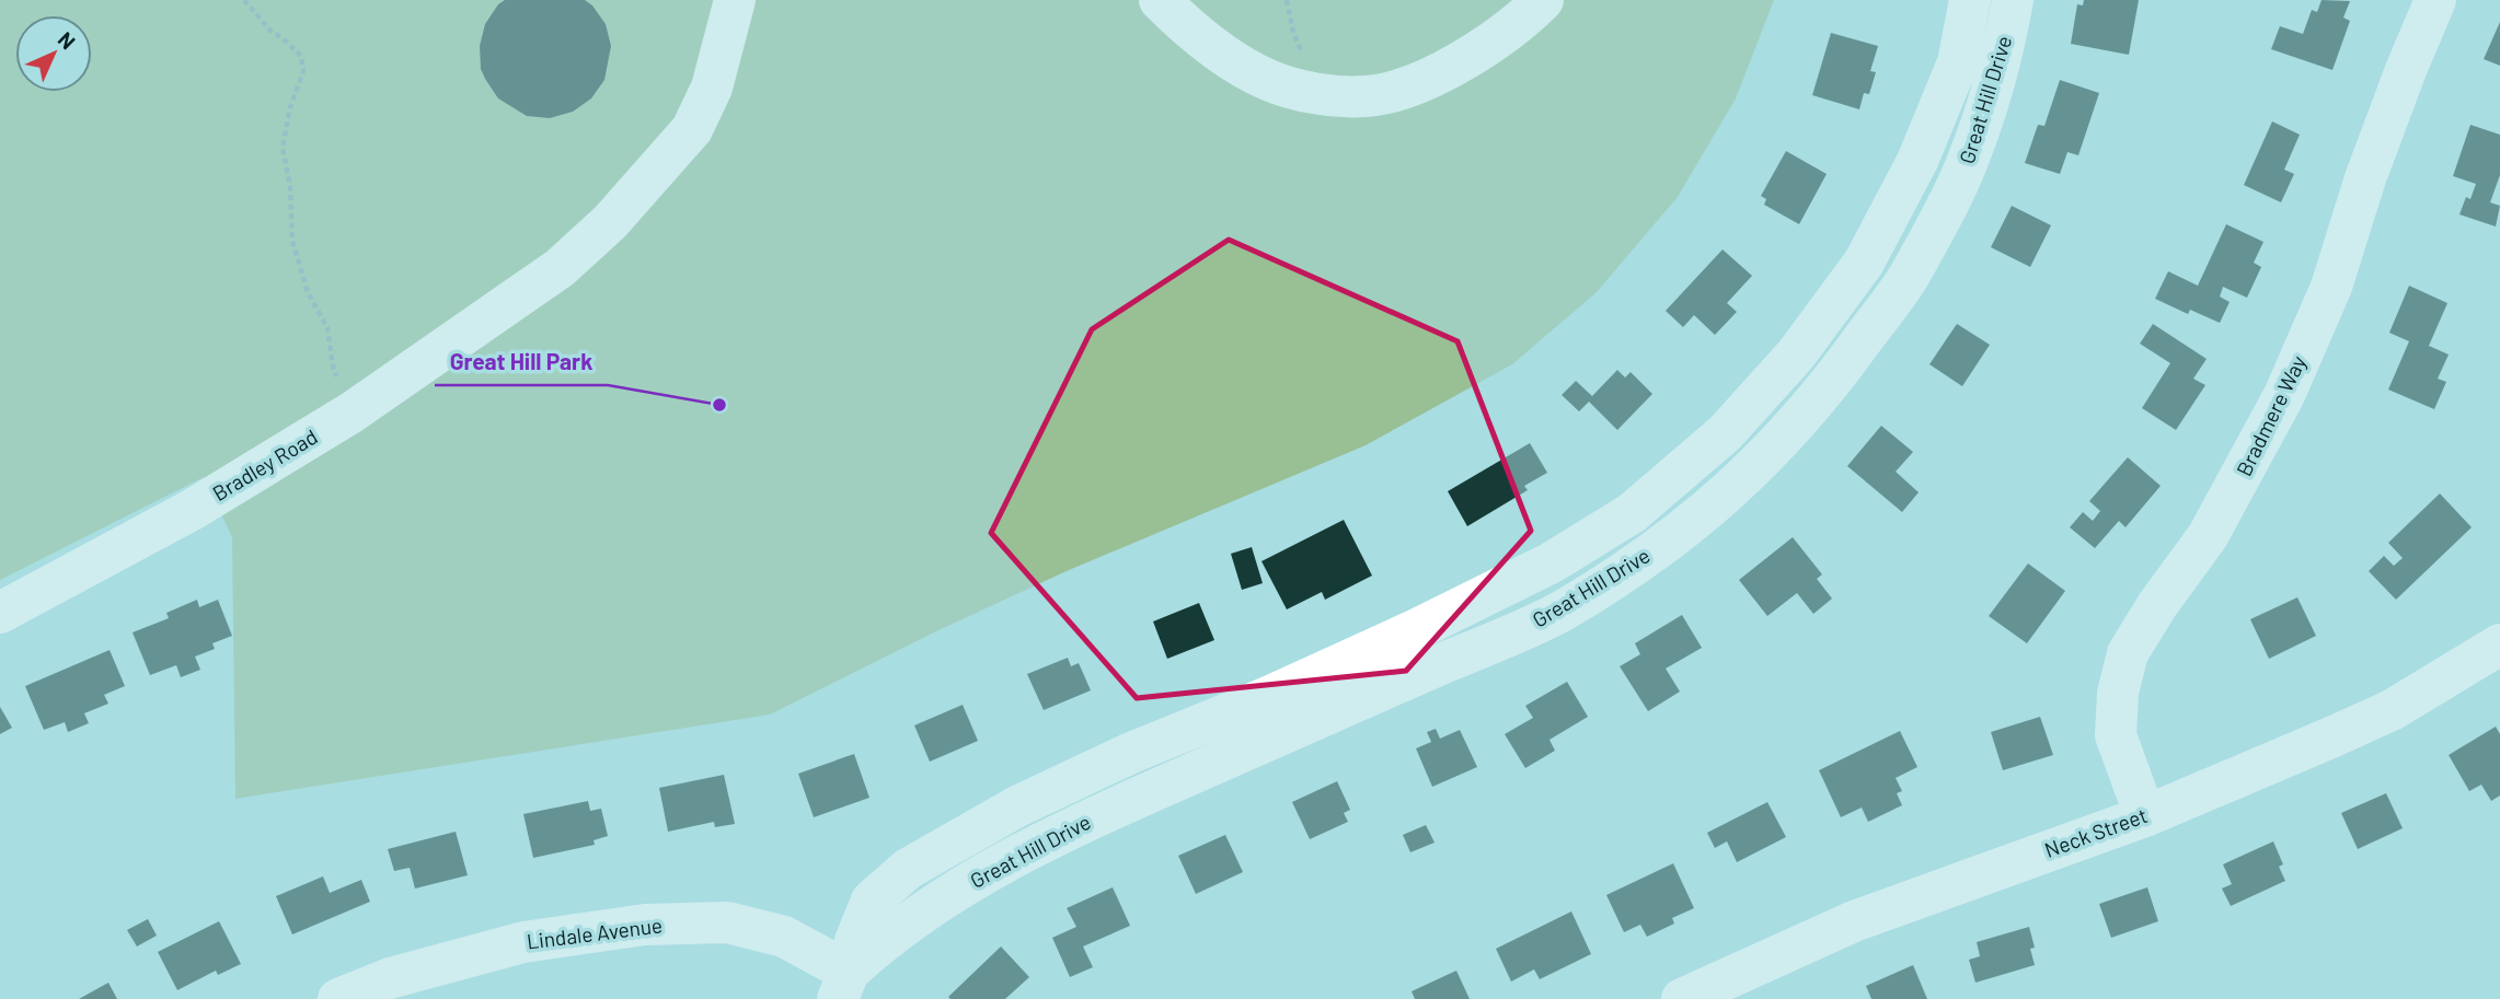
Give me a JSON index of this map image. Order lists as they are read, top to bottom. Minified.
{"streets":{"street":["Great Hill Drive","Bradmere Way","Bradley Road","Neck Street","Lindale Avenue"]},"crossings":[["Great Hill Drive","Lindale Avenue"],["Bradmere Way","Neck Street"]],"places":["Great Hill Park"],"north":"top right"}
